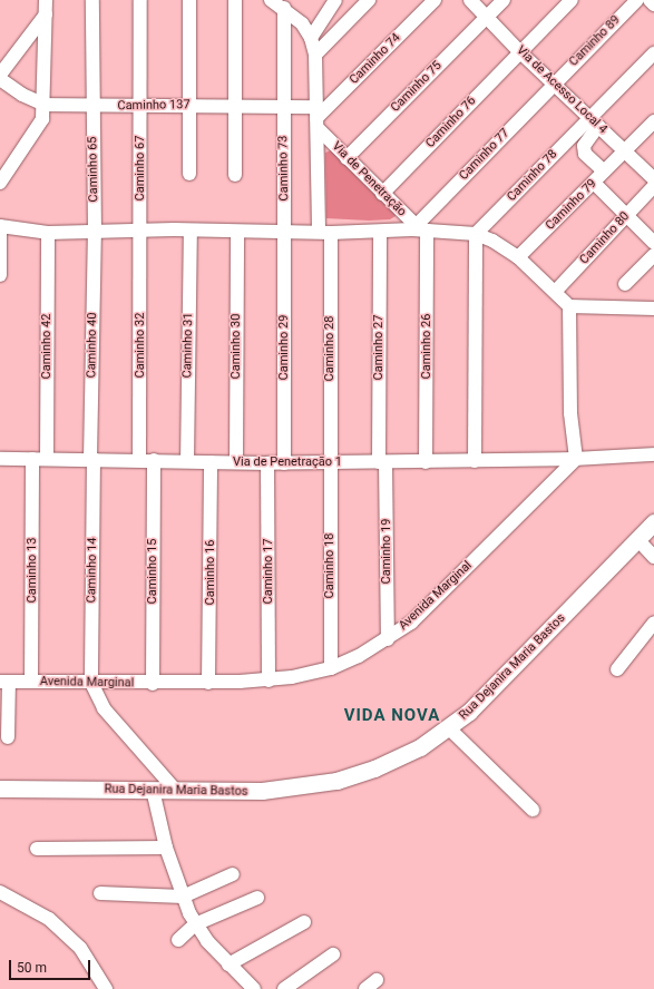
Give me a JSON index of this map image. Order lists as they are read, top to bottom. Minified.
{"streets":{"main road":["Rua Dejanira Maria Bastos"],"street":["Caminho 89","Caminho 74","Caminho 75","Via de Acesso Local 4","Caminho 137","Caminho 76","Caminho 77","Caminho 67","Caminho 73","Caminho 65","Caminho 78","Via de Penetração","Caminho 79","Caminho 80","Caminho 40","Caminho 32","Caminho 31","Caminho 42","Caminho 30","Caminho 26","Caminho 29","Caminho 27","Caminho 28","Via de Penetração 1","Caminho 19","Caminho 18","Caminho 13","Caminho 14","Caminho 15","Caminho 17","Caminho 16","Avenida Marginal"]},"crossings":[["Caminho 89","Via de Acesso Local 4"],["Caminho 89","Caminho 77"],["Caminho 74","Caminho 137"],["Caminho 74","Via de Penetração"],["Caminho 74","Caminho 28"],["Caminho 75","Via de Acesso Local 4"],["Caminho 75","Via de Penetração"],["Via de Acesso Local 4","Caminho 76"],["Via de Acesso Local 4","Caminho 77"],["Via de Acesso Local 4","Caminho 78"],["Via de Acesso Local 4","Caminho 79"],["Caminho 137","Caminho 67"],["Caminho 137","Caminho 73"],["Caminho 137","Caminho 65"],["Caminho 137","Via de Penetração"],["Caminho 137","Caminho 28"],["Caminho 76","Via de Penetração"],["Caminho 77","Via de Penetração"],["Caminho 77","Caminho 26"],["Caminho 67","Caminho 32"],["Caminho 73","Caminho 29"],["Caminho 73","Caminho 28"],["Caminho 65","Caminho 40"],["Via de Penetração","Caminho 26"],["Via de Penetração","Caminho 28"],["Caminho 40","Via de Penetração 1"],["Caminho 40","Caminho 14"],["Caminho 32","Via de Penetração 1"],["Caminho 31","Via de Penetração 1"],["Caminho 42","Via de Penetração 1"],["Caminho 30","Via de Penetração 1"],["Caminho 26","Via de Penetração 1"],["Caminho 29","Via de Penetração 1"],["Caminho 27","Via de Penetração 1"],["Caminho 27","Caminho 19"],["Caminho 28","Via de Penetração 1"],["Caminho 28","Caminho 18"],["Via de Penetração 1","Caminho 19"],["Via de Penetração 1","Caminho 18"],["Via de Penetração 1","Caminho 13"],["Via de Penetração 1","Caminho 14"],["Via de Penetração 1","Caminho 15"],["Via de Penetração 1","Caminho 17"],["Via de Penetração 1","Caminho 16"],["Via de Penetração 1","Avenida Marginal"],["Caminho 19","Avenida Marginal"],["Caminho 18","Avenida Marginal"],["Caminho 13","Avenida Marginal"],["Caminho 14","Avenida Marginal"],["Caminho 15","Avenida Marginal"],["Caminho 17","Avenida Marginal"],["Caminho 16","Avenida Marginal"]],"districts":["VIDA NOVA"],"scale_bar":"50 m"}
